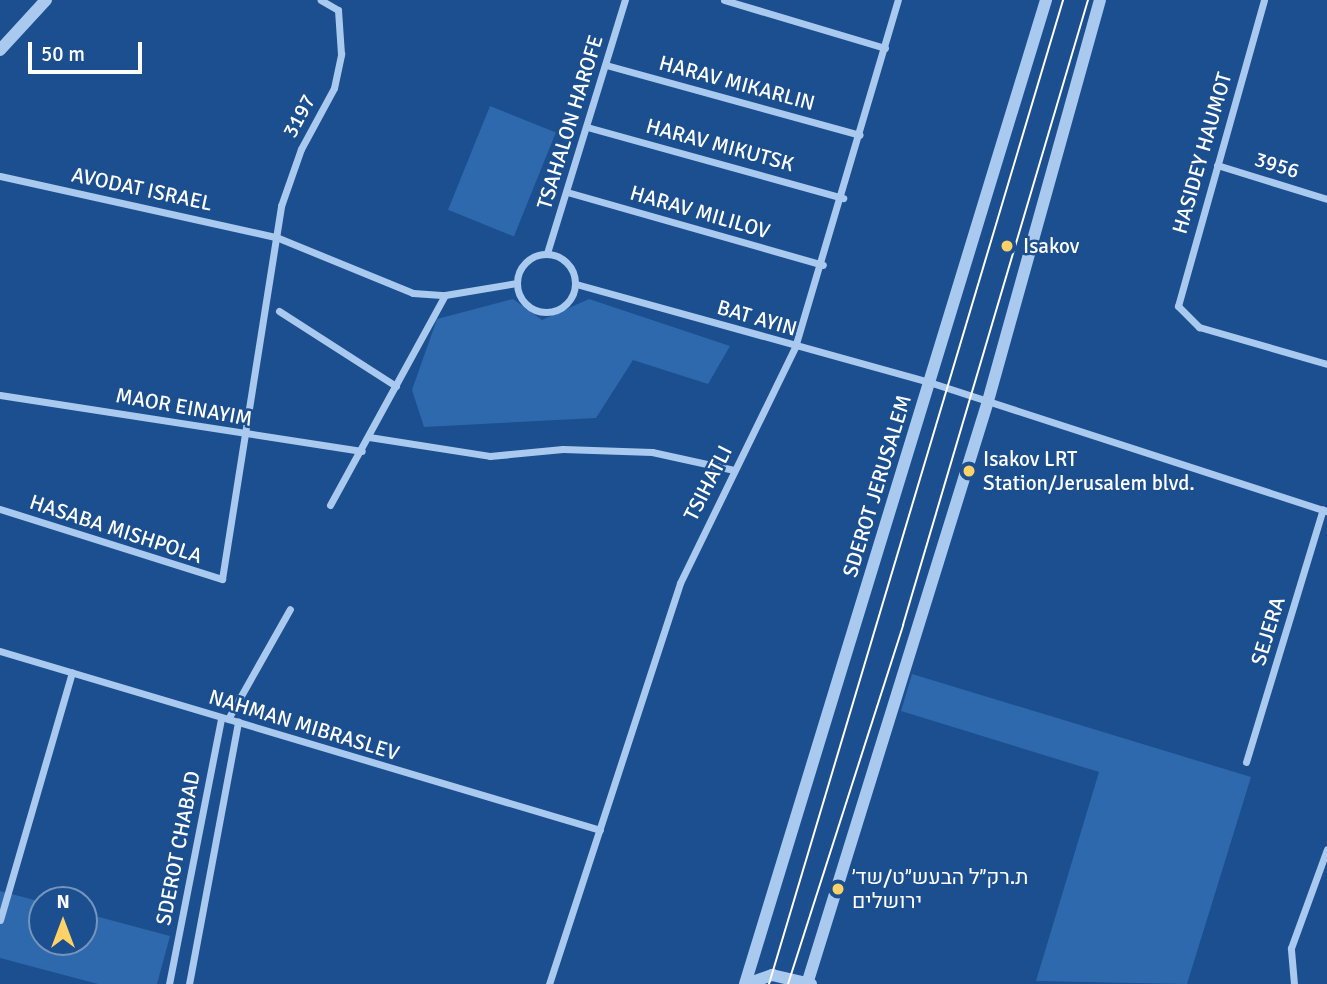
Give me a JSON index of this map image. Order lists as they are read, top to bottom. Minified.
{"streets":{"street":["HARAV MIKARLIN","3197","TSAHALON HAROFE","HARAV MIKUTSK","HASIDEY HAUMOT","3956","AVODAT ISRAEL","HARAV MILILOV","BAT AYIN","MAOR EINAYIM","TSIHATLI","SDEROT JERUSALEM","HASABA MISHPOLA","SEJERA","NAHMAN MIBRASLEV","SDEROT CHABAD"]},"crossings":[["HARAV MIKARLIN","TSAHALON HAROFE"],["HARAV MIKARLIN","TSIHATLI"],["3197","AVODAT ISRAEL"],["3197","MAOR EINAYIM"],["3197","HASABA MISHPOLA"],["TSAHALON HAROFE","HARAV MIKUTSK"],["TSAHALON HAROFE","HARAV MILILOV"],["TSAHALON HAROFE","BAT AYIN"],["HARAV MIKUTSK","TSIHATLI"],["HASIDEY HAUMOT","3956"],["HARAV MILILOV","TSIHATLI"],["BAT AYIN","TSIHATLI"],["BAT AYIN","SDEROT JERUSALEM"],["TSIHATLI","NAHMAN MIBRASLEV"],["NAHMAN MIBRASLEV","SDEROT CHABAD"]],"places":["Isakov","Isakov LRT Station/Jerusalem blvd.","ת.רק״ל הבעש״ט/שד׳ ירושלים"],"scale_bar":"50 m","north":"top"}
